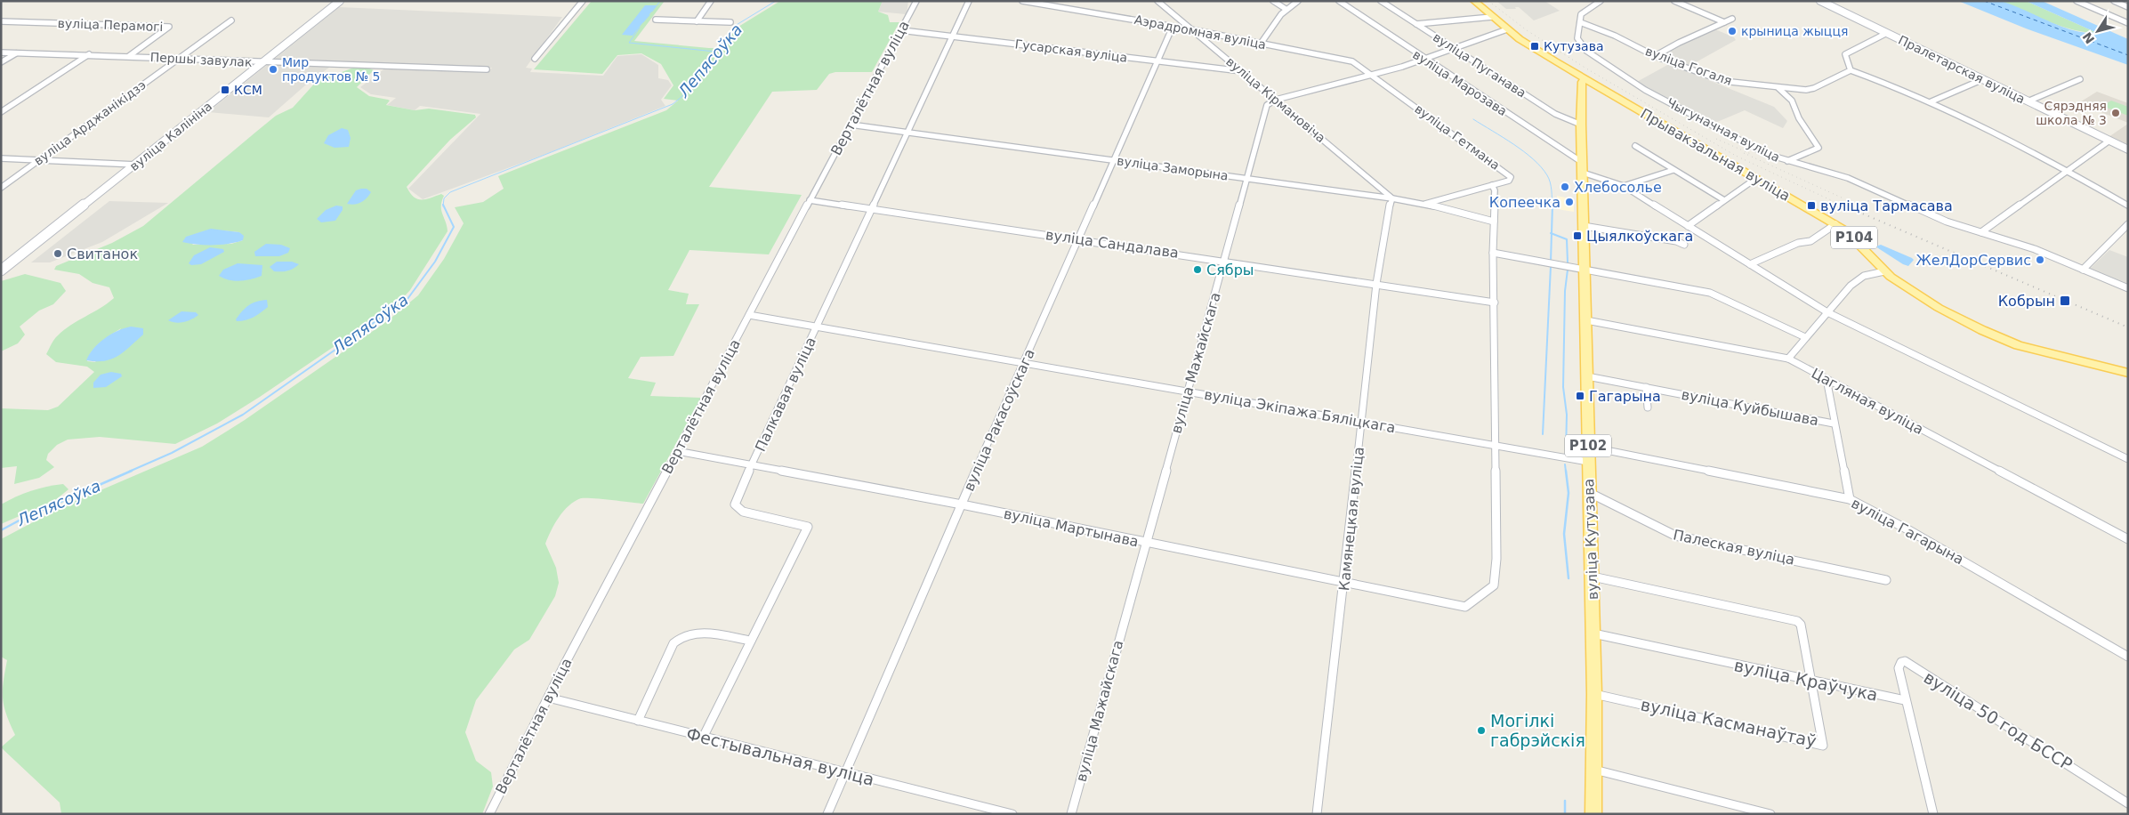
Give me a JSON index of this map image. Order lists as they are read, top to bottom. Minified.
{"streets":{"main road":["Прывакзальная вуліца","Р104","Р102","вуліца Кутузава"],"street":["вуліца Перамогі","Аэрадромная вуліца","Гусарская вуліца","Першы завулак","вуліца Пуганава","вуліца Гогаля","Пралетарская вуліца","вуліца Марозава","Верталётная вуліца","вуліца Кірмановіча","вуліца Арджанікідзэ","Чыгуначная вуліца","вуліца Калініна","вуліца Гетмана","вуліца Заморына","вуліца Сандалава","вуліца Мажайскага","Палкавая вуліца","Цагляная вуліца","вуліца Куйбышава","вуліца Экіпажа Бяліцкага","вуліца Ракасоўскага","Камянецкая вуліца","вуліца Мартынава","вуліца Гагарына","Палеская вуліца","вуліца Краўчука","вуліца 50 год БССР","вуліца Касманаўтаў","Фестывальная вуліца"]},"crossings":[["вуліца Перамогі","Першы завулак"],["Аэрадромная вуліца","вуліца Кірмановіча"],["Аэрадромная вуліца","вуліца Гетмана"],["Аэрадромная вуліца","вуліца Ракасоўскага"],["Гусарская вуліца","Верталётная вуліца"],["Гусарская вуліца","вуліца Кірмановіча"],["Гусарская вуліца","Палкавая вуліца"],["Гусарская вуліца","вуліца Ракасоўскага"],["Першы завулак","вуліца Арджанікідзэ"],["Першы завулак","вуліца Калініна"],["вуліца Пуганава","вуліца Кутузава"],["вуліца Гогаля","Чыгуначная вуліца"],["вуліца Марозава","вуліца Кутузава"],["Верталётная вуліца","вуліца Заморына"],["Верталётная вуліца","вуліца Сандалава"],["Верталётная вуліца","вуліца Экіпажа Бяліцкага"],["Верталётная вуліца","вуліца Мартынава"],["Верталётная вуліца","Фестывальная вуліца"],["вуліца Кірмановіча","вуліца Заморына"],["вуліца Кірмановіча","вуліца Мажайскага"],["вуліца Кірмановіча","Камянецкая вуліца"],["вуліца Гетмана","вуліца Заморына"],["Прывакзальная вуліца","вуліца Кутузава"],["вуліца Заморына","вуліца Мажайскага"],["вуліца Заморына","Палкавая вуліца"],["вуліца Заморына","вуліца Ракасоўскага"],["вуліца Заморына","Камянецкая вуліца"],["вуліца Сандалава","вуліца Мажайскага"],["вуліца Сандалава","Палкавая вуліца"],["вуліца Сандалава","вуліца Ракасоўскага"],["вуліца Сандалава","Камянецкая вуліца"],["вуліца Мажайскага","вуліца Экіпажа Бяліцкага"],["вуліца Мажайскага","вуліца Мартынава"],["Палкавая вуліца","вуліца Экіпажа Бяліцкага"],["Палкавая вуліца","вуліца Мартынава"],["Палкавая вуліца","Фестывальная вуліца"],["Цагляная вуліца","вуліца Кутузава"],["вуліца Куйбышава","вуліца Кутузава"],["вуліца Экіпажа Бяліцкага","вуліца Ракасоўскага"],["вуліца Экіпажа Бяліцкага","Камянецкая вуліца"],["вуліца Экіпажа Бяліцкага","вуліца Мартынава"],["вуліца Экіпажа Бяліцкага","вуліца Кутузава"],["вуліца Ракасоўскага","вуліца Мартынава"],["вуліца Ракасоўскага","Фестывальная вуліца"],["Камянецкая вуліца","вуліца Мартынава"],["вуліца Гагарына","вуліца Кутузава"],["вуліца Кутузава","Палеская вуліца"],["вуліца Кутузава","вуліца Краўчука"],["вуліца Кутузава","вуліца Касманаўтаў"],["вуліца Краўчука","вуліца 50 год БССР"],["вуліца Краўчука","вуліца Касманаўтаў"]],"water":["Лепясоўка"],"places":{"other":["крыница жыцця","Мир продуктов № 5","Сярэдняя школа № 3","Хлебосолье","Копеечка","Свитанок","ЖелДорСервис","Сябры","Могілкі габрэйскія"],"transit":["Кутузава","КСМ","вуліца Тармасава","Цыялкоўскага","Кобрын","Гагарына"]},"north":"bottom left"}
